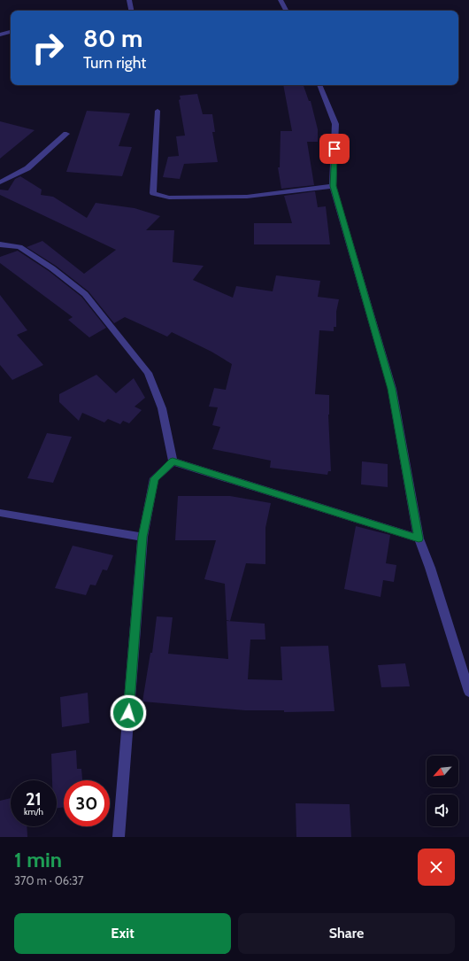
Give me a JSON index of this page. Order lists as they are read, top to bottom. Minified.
{"north":"bottom left","page":{"turn":["80 m","Turn right"],"speed":"21 km/h","limit":"30","heading":["1 min","370 m · 06:37"],"buttons":["Exit","Share"]}}
